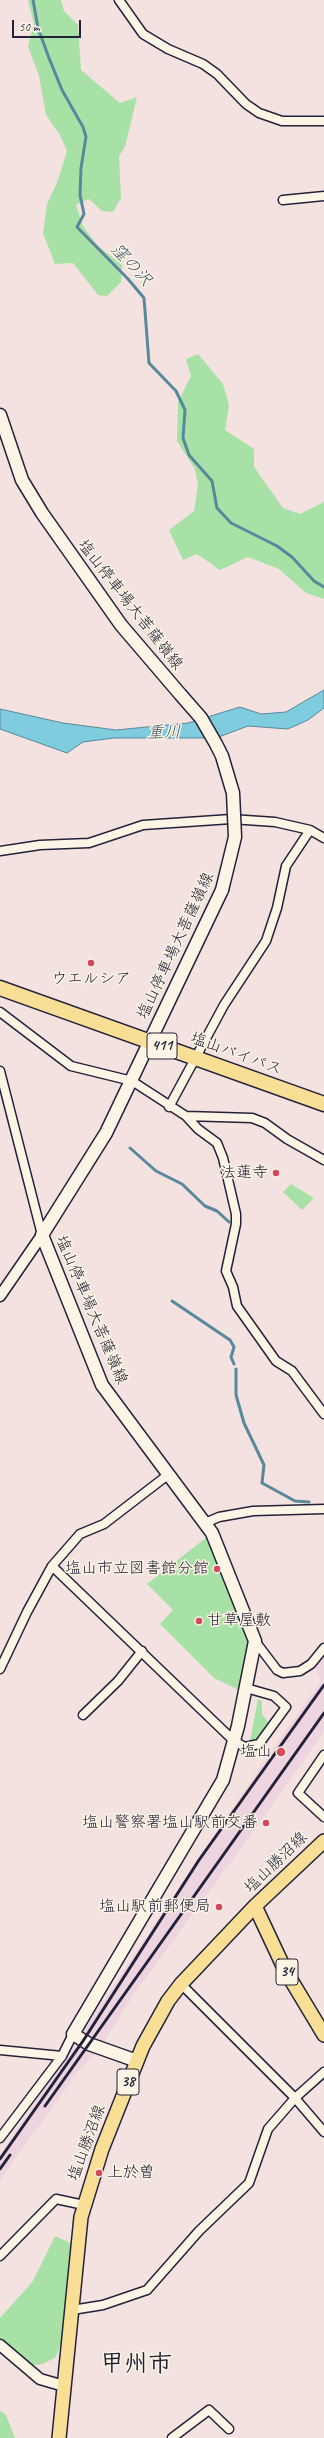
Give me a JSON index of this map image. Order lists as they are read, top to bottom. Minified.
{"streets":{"highway":["411","塩山バイパス"],"main road":["塩山停車場大菩薩嶺線","塩山勝沼線","34","38"]},"crossings":[["塩山停車場大菩薩嶺線","塩山バイパス"],["塩山勝沼線","34"],["塩山勝沼線","38"]],"districts":["甲州市"],"water":["窪の沢","重川"],"places":["ウエルシア","法蓮寺","塩山市立図書館分館","甘草屋敷","塩山","塩山警察署塩山駅前交番","塩山駅前郵便局","上於曽"],"scale_bar":"50 m"}
